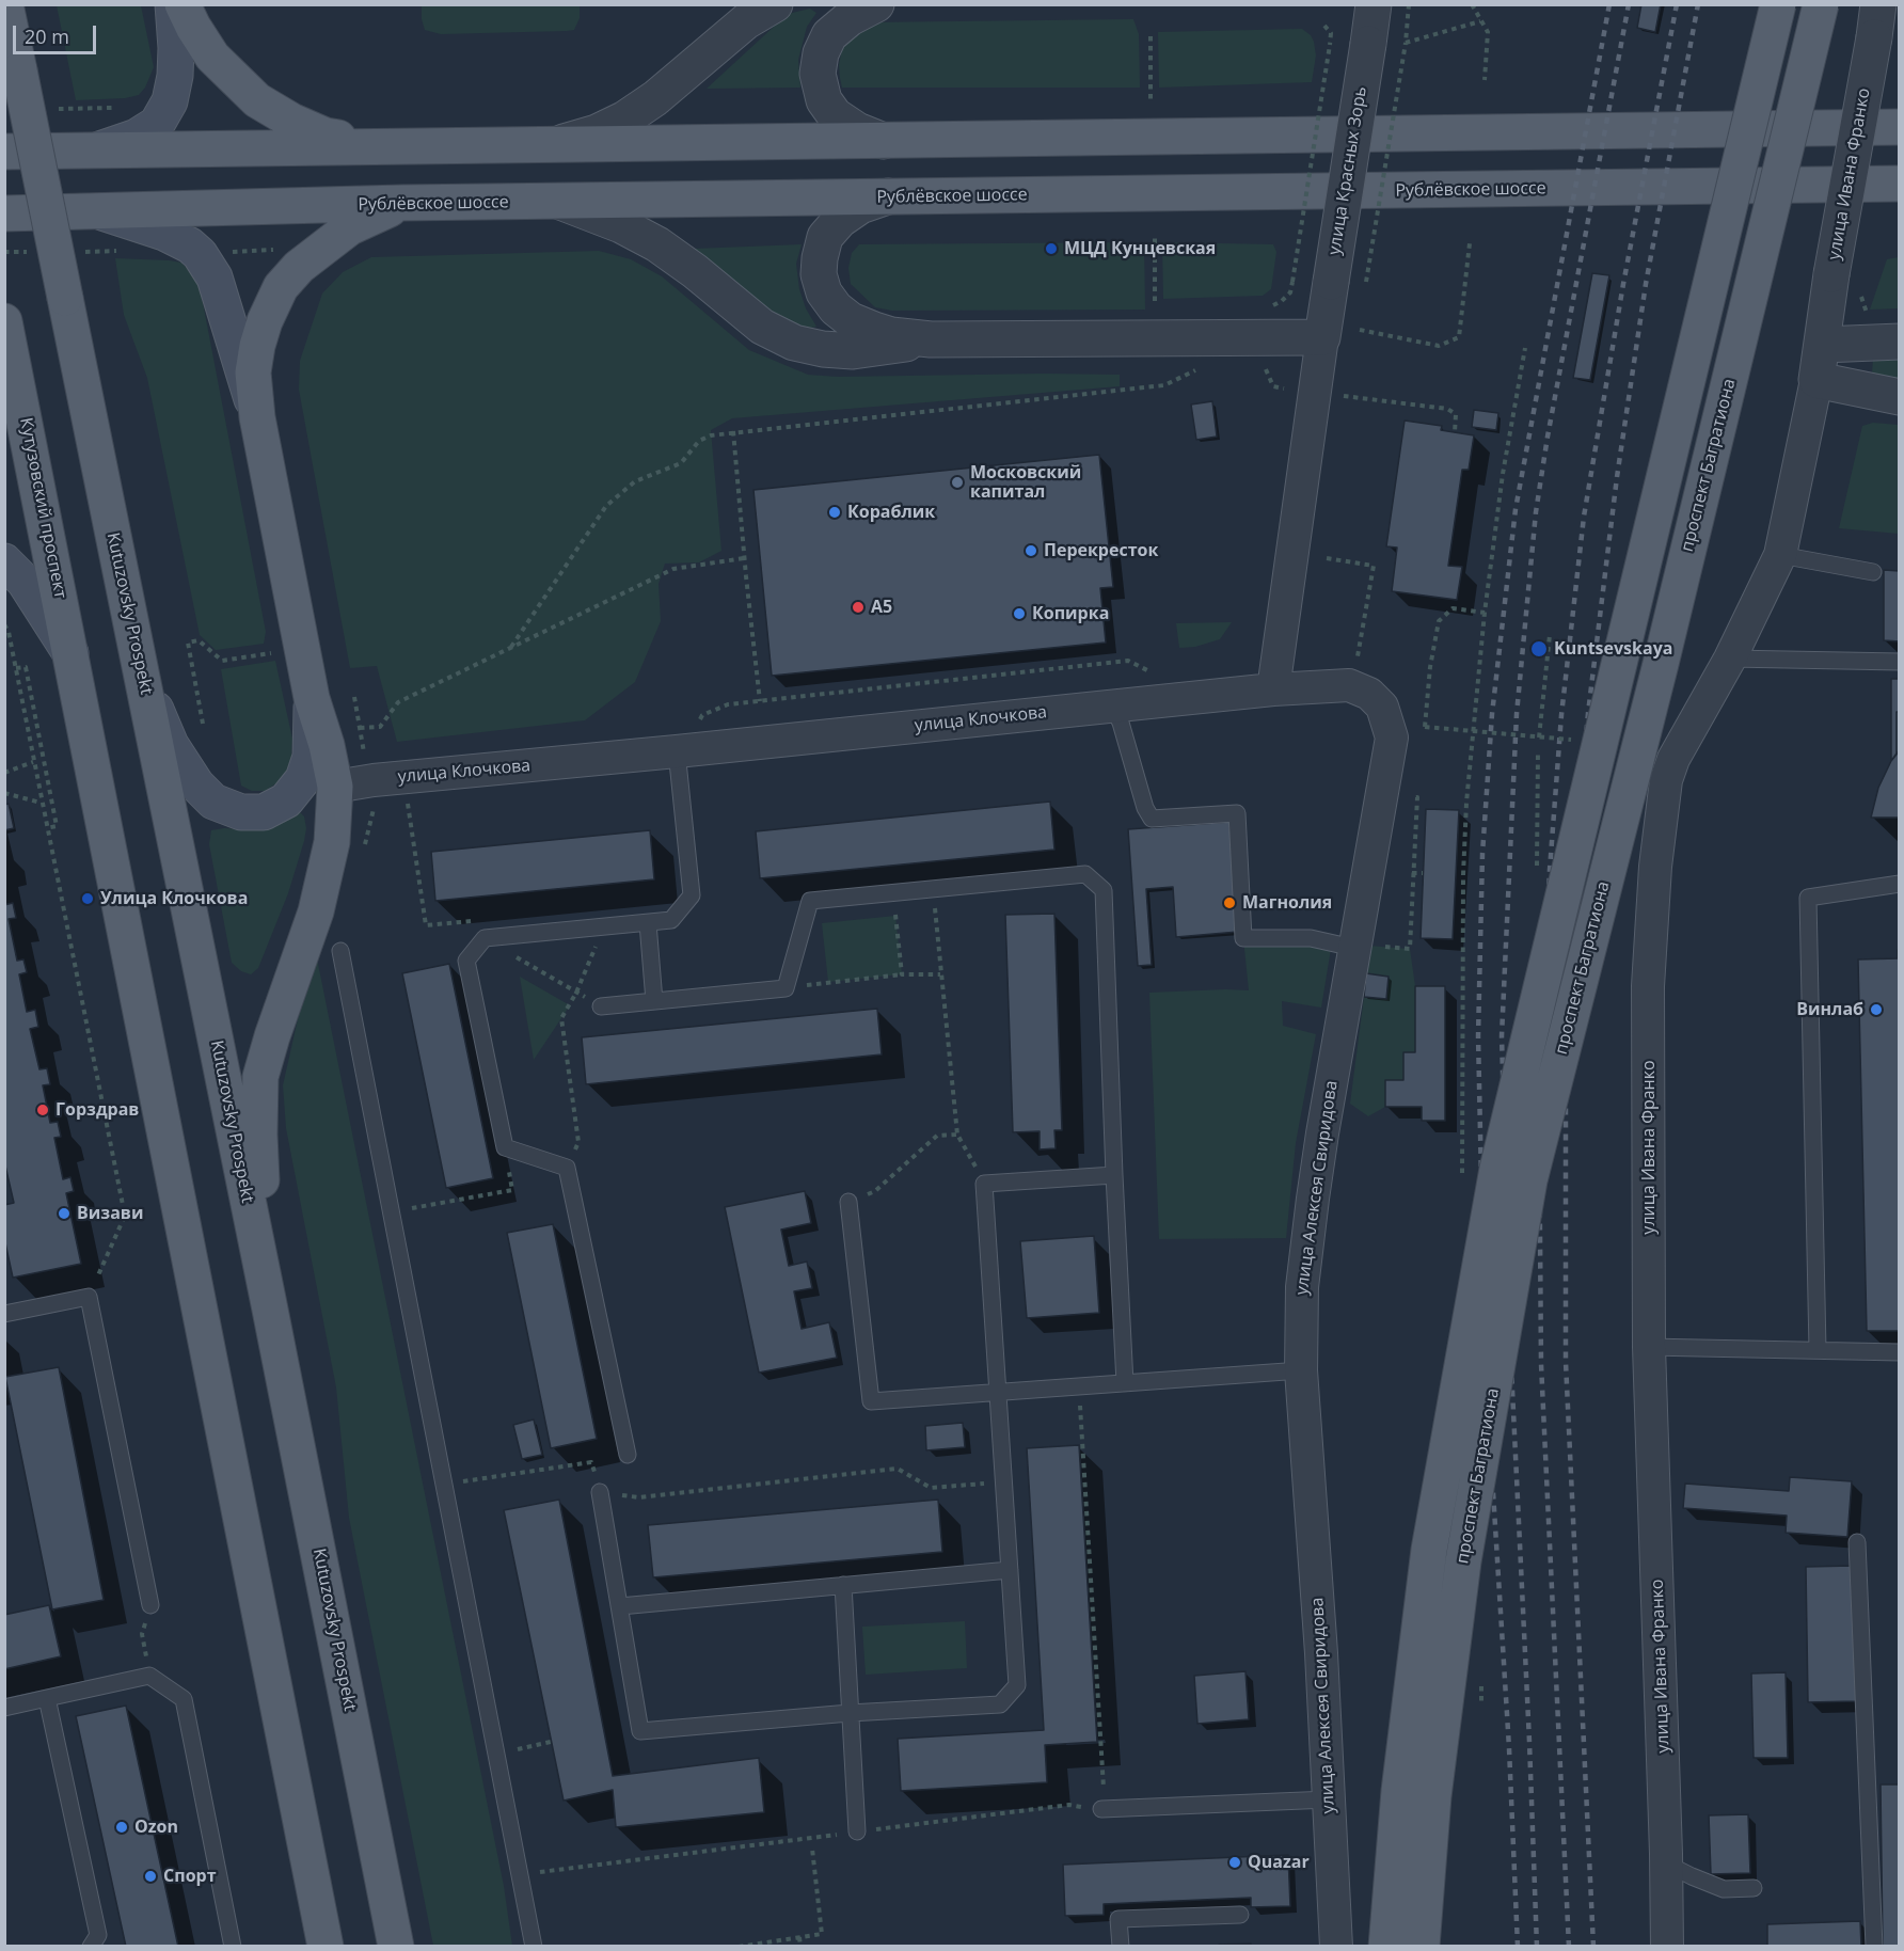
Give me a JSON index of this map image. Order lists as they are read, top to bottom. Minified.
{"streets":{"main road":["Рублёвское шоссе","проспект Багратиона","Кутузовский проспект","Kutuzovsky Prospekt"],"street":["улица Красных Зорь","улица Ивана Франко","улица Клочкова","улица Алексея Свиридова"]},"crossings":[["улица Клочкова","улица Алексея Свиридова"]],"places":["МЦД Кунцевская","Московский капитал","Кораблик","Перекресток","А5","Копирка","Kuntsevskaya","Улица Клочкова","Магнолия","Винлаб","Горздрав","Визави","Ozon","Quazar","Спорт"],"scale_bar":"20 m"}
